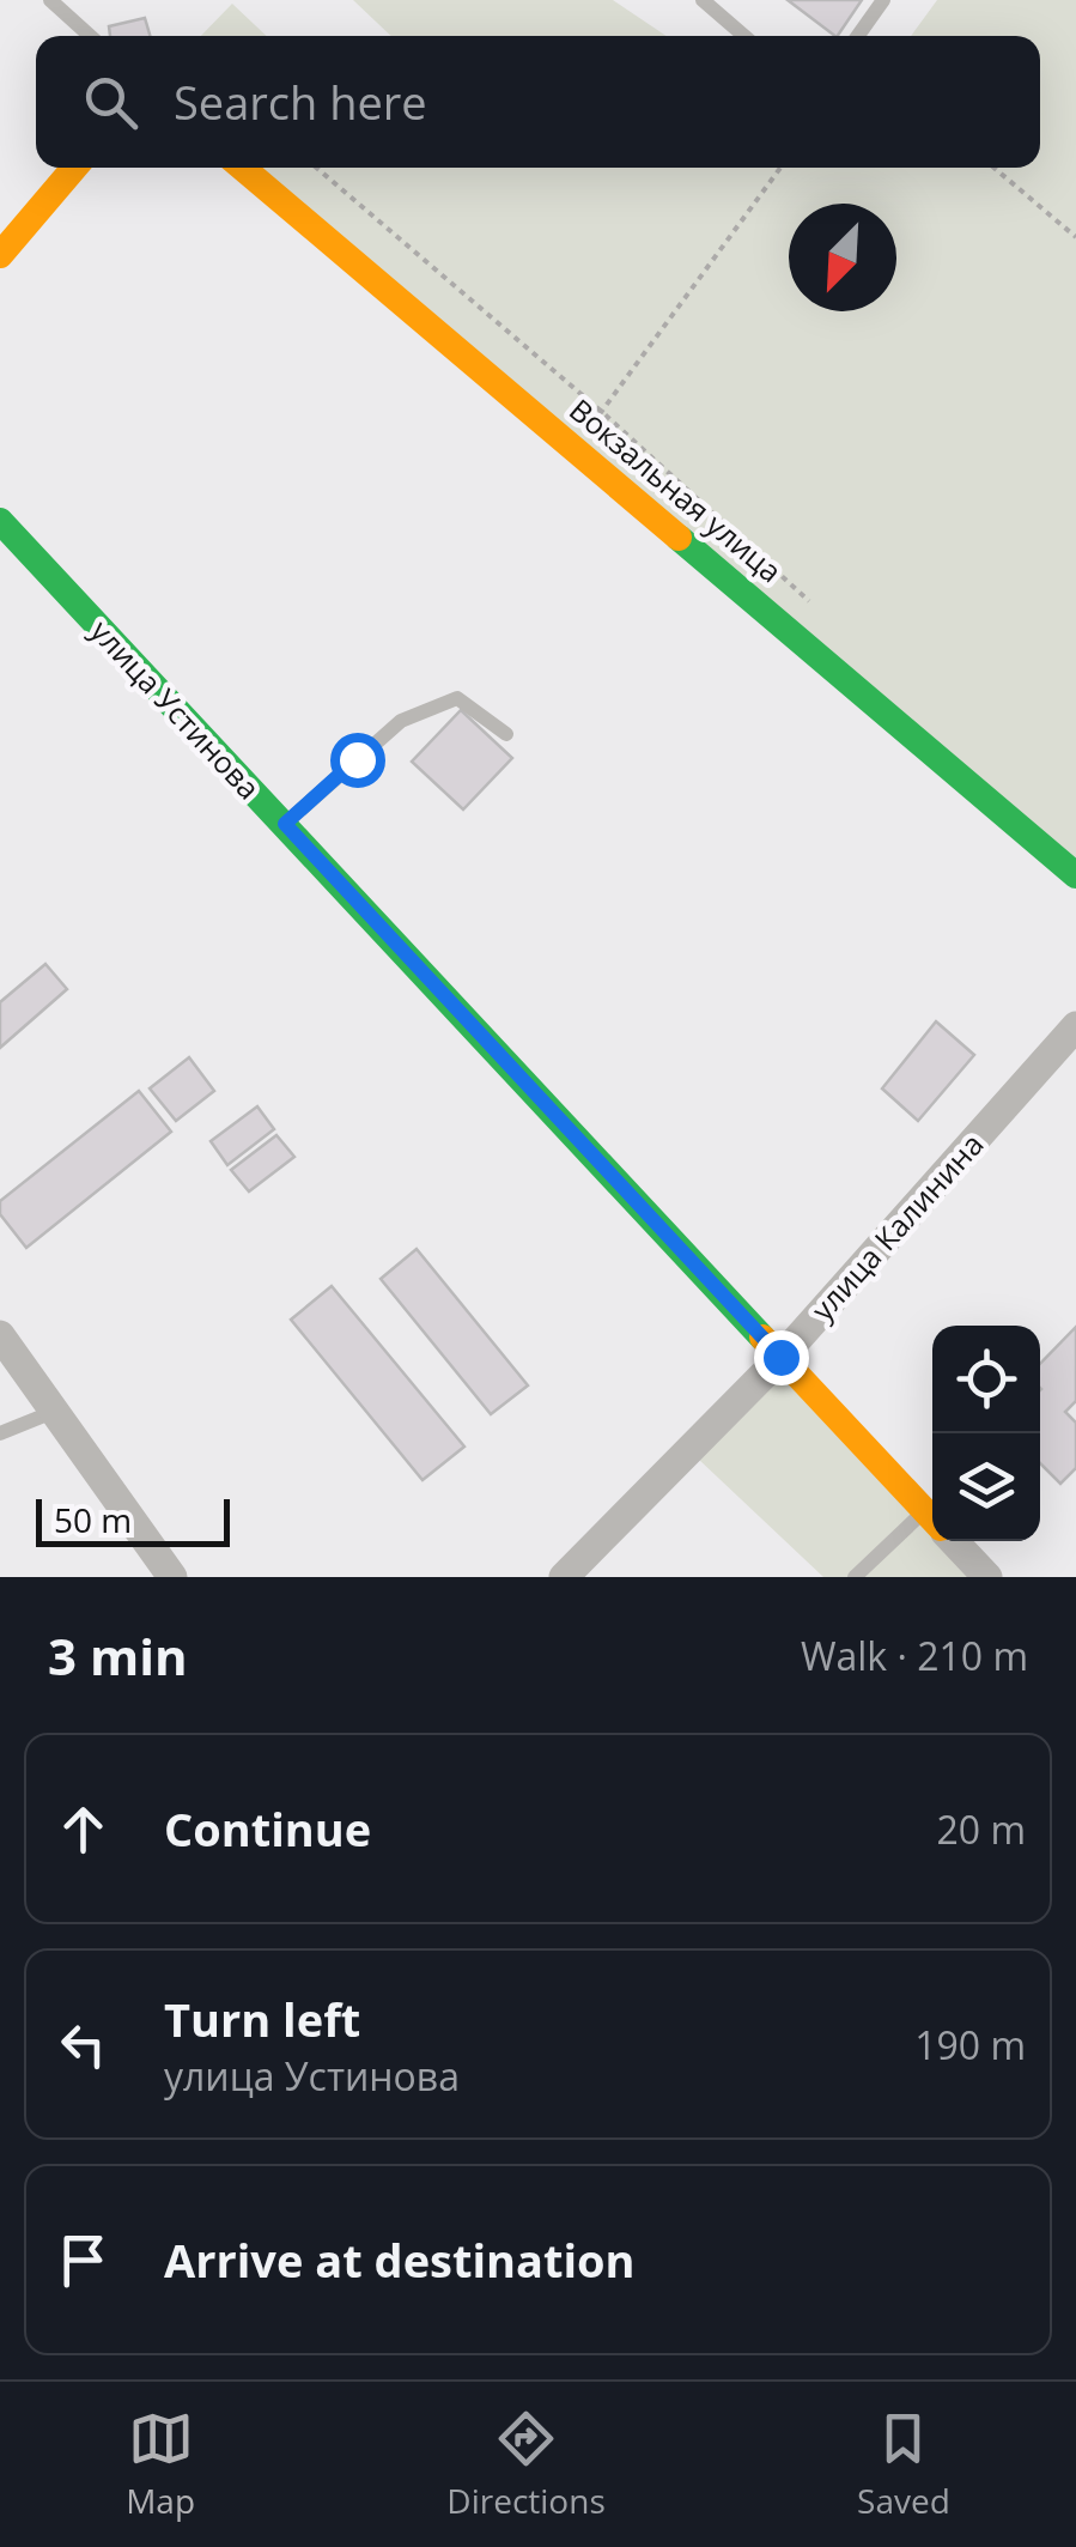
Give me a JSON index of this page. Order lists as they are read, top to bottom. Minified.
{"streets":{"street":["Вокзальная улица","улица Устинова","улица Калинина"]},"crossings":[["улица Устинова","улица Калинина"]],"scale_bar":"50 m","north":"bottom left","page":{"search":"Search here","scale":"50 m","heading":["3 min","Walk · 210 m"],"list":[["Continue","20 m"],["Turn left","улица Устинова","190 m"],"Arrive at destination"],"nav":["Map","Directions","Saved"]}}
